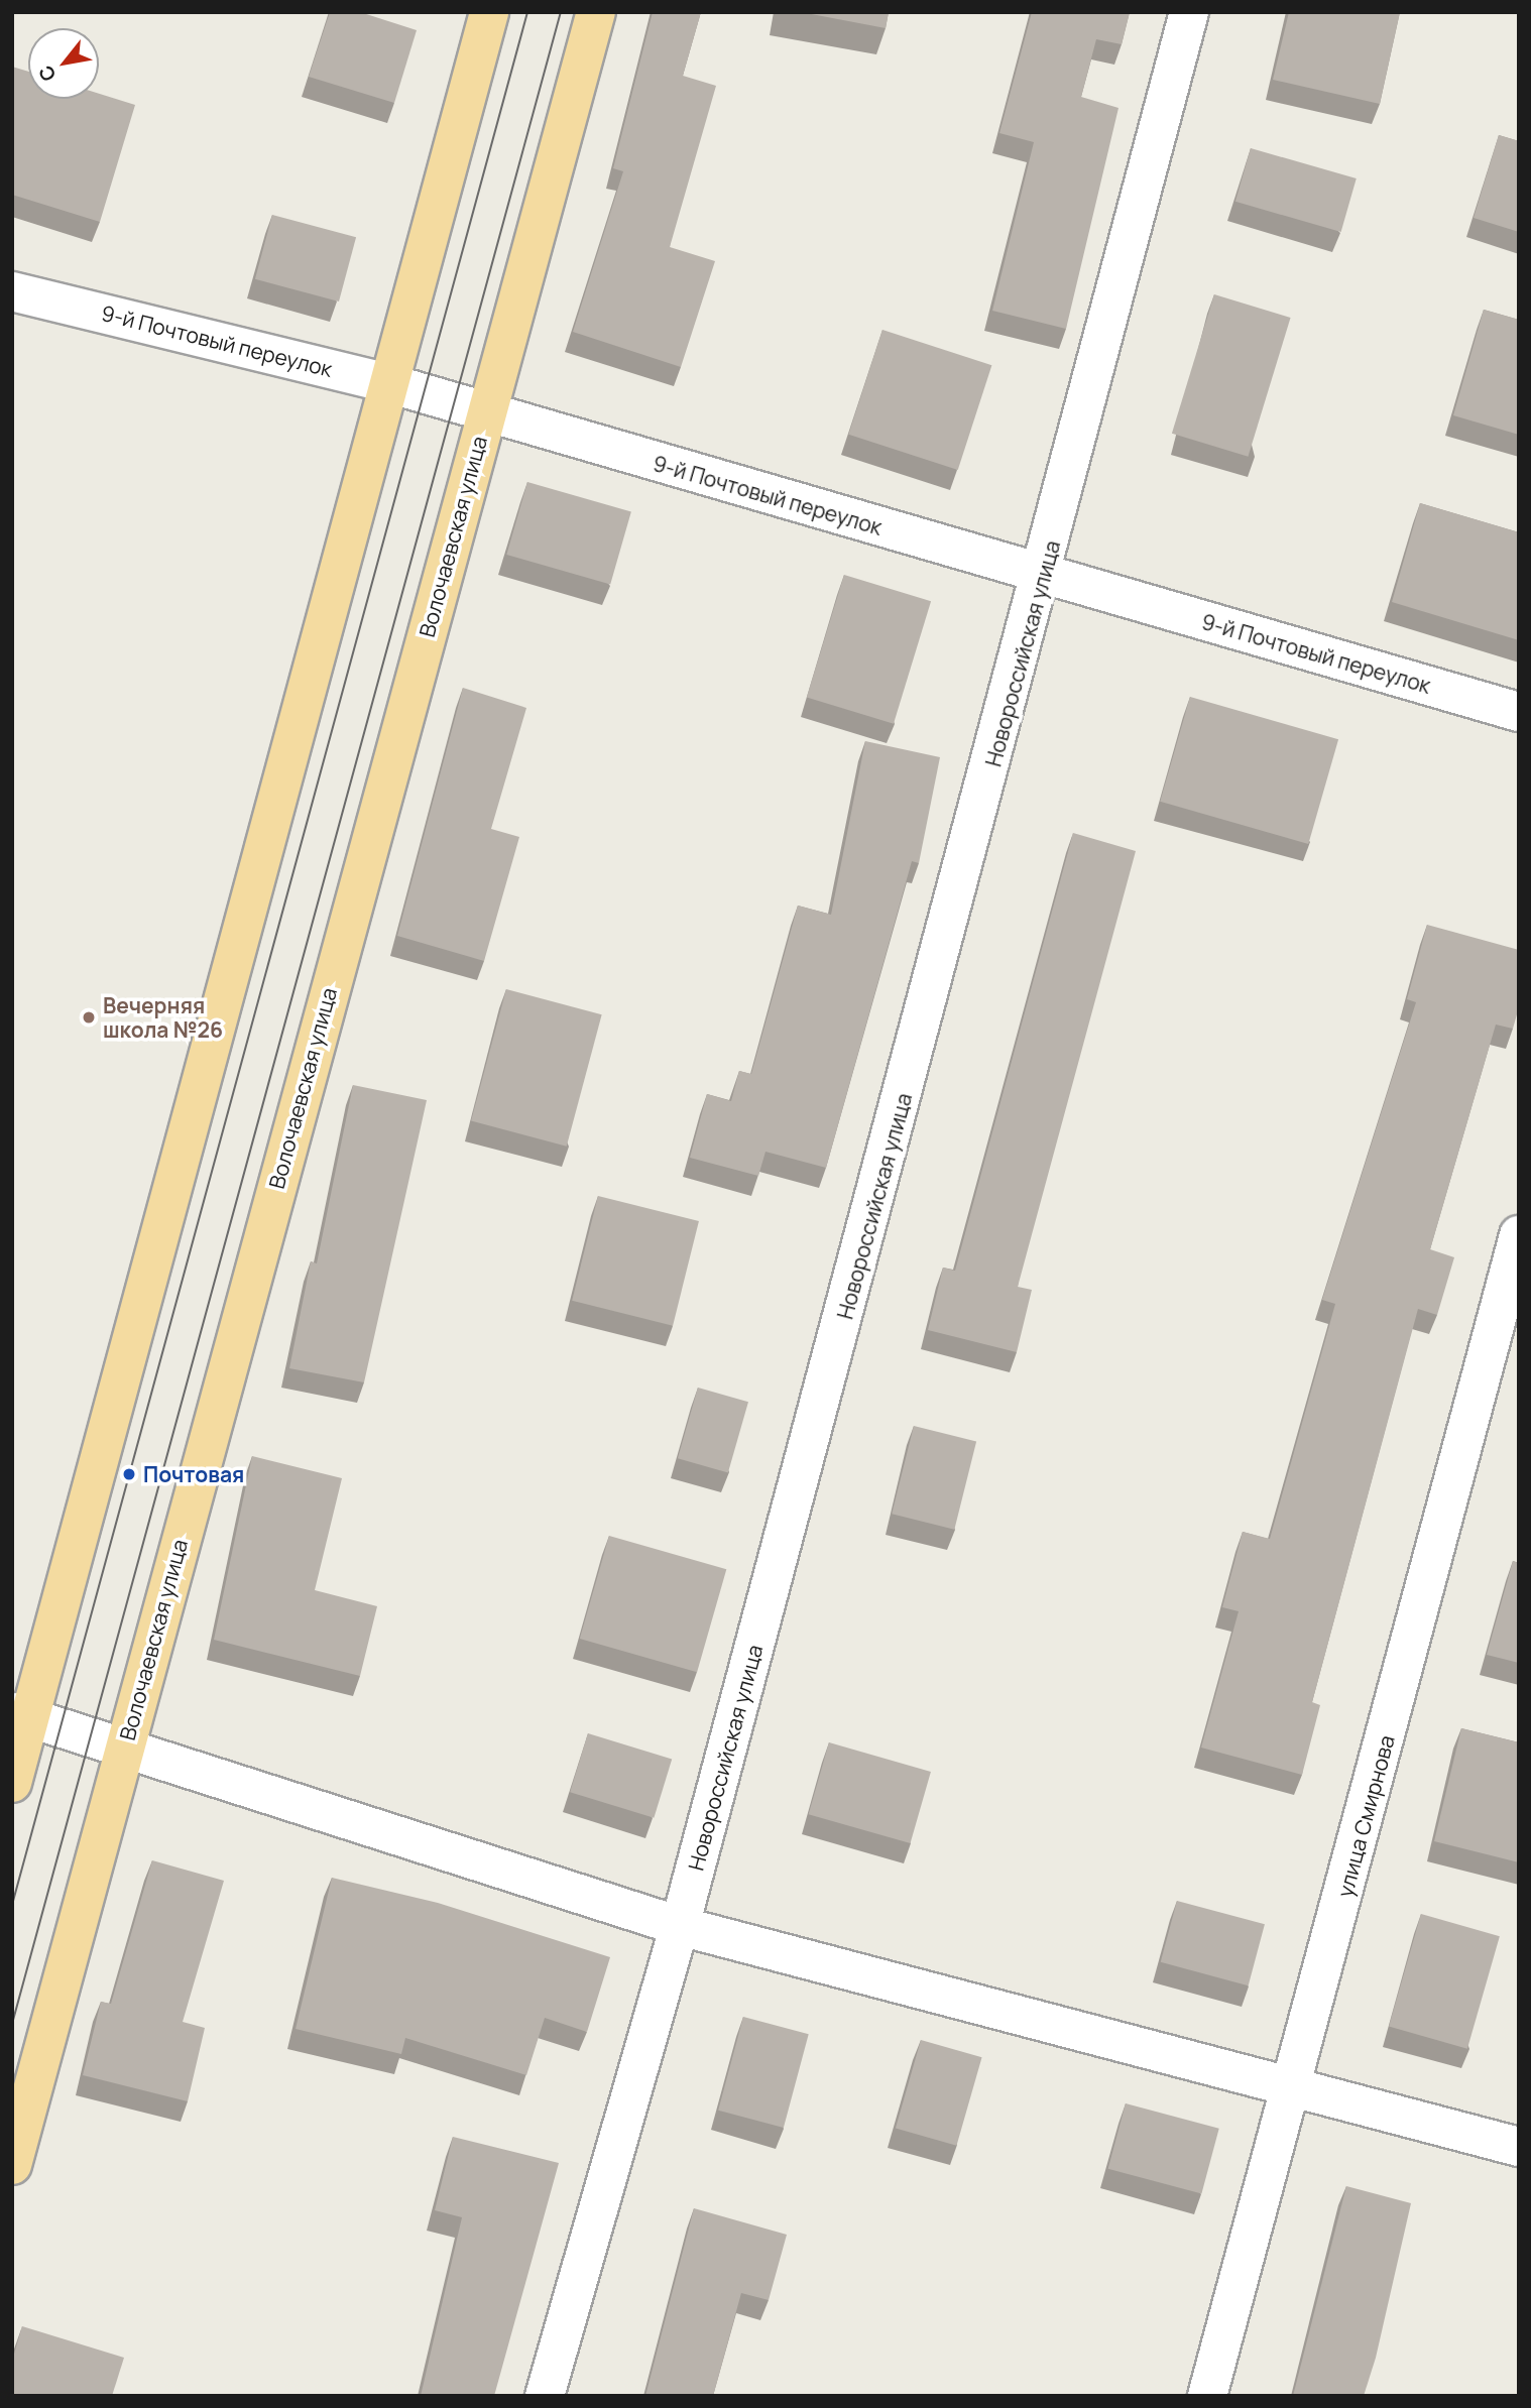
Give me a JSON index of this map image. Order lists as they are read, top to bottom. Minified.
{"streets":{"main road":["Волочаевская улица"],"street":["9-й Почтовый переулок","Новороссийская улица","улица Смирнова"]},"crossings":[["9-й Почтовый переулок","Волочаевская улица"],["9-й Почтовый переулок","Новороссийская улица"]],"places":["Вечерняя школа №26","Почтовая"],"north":"bottom left"}
